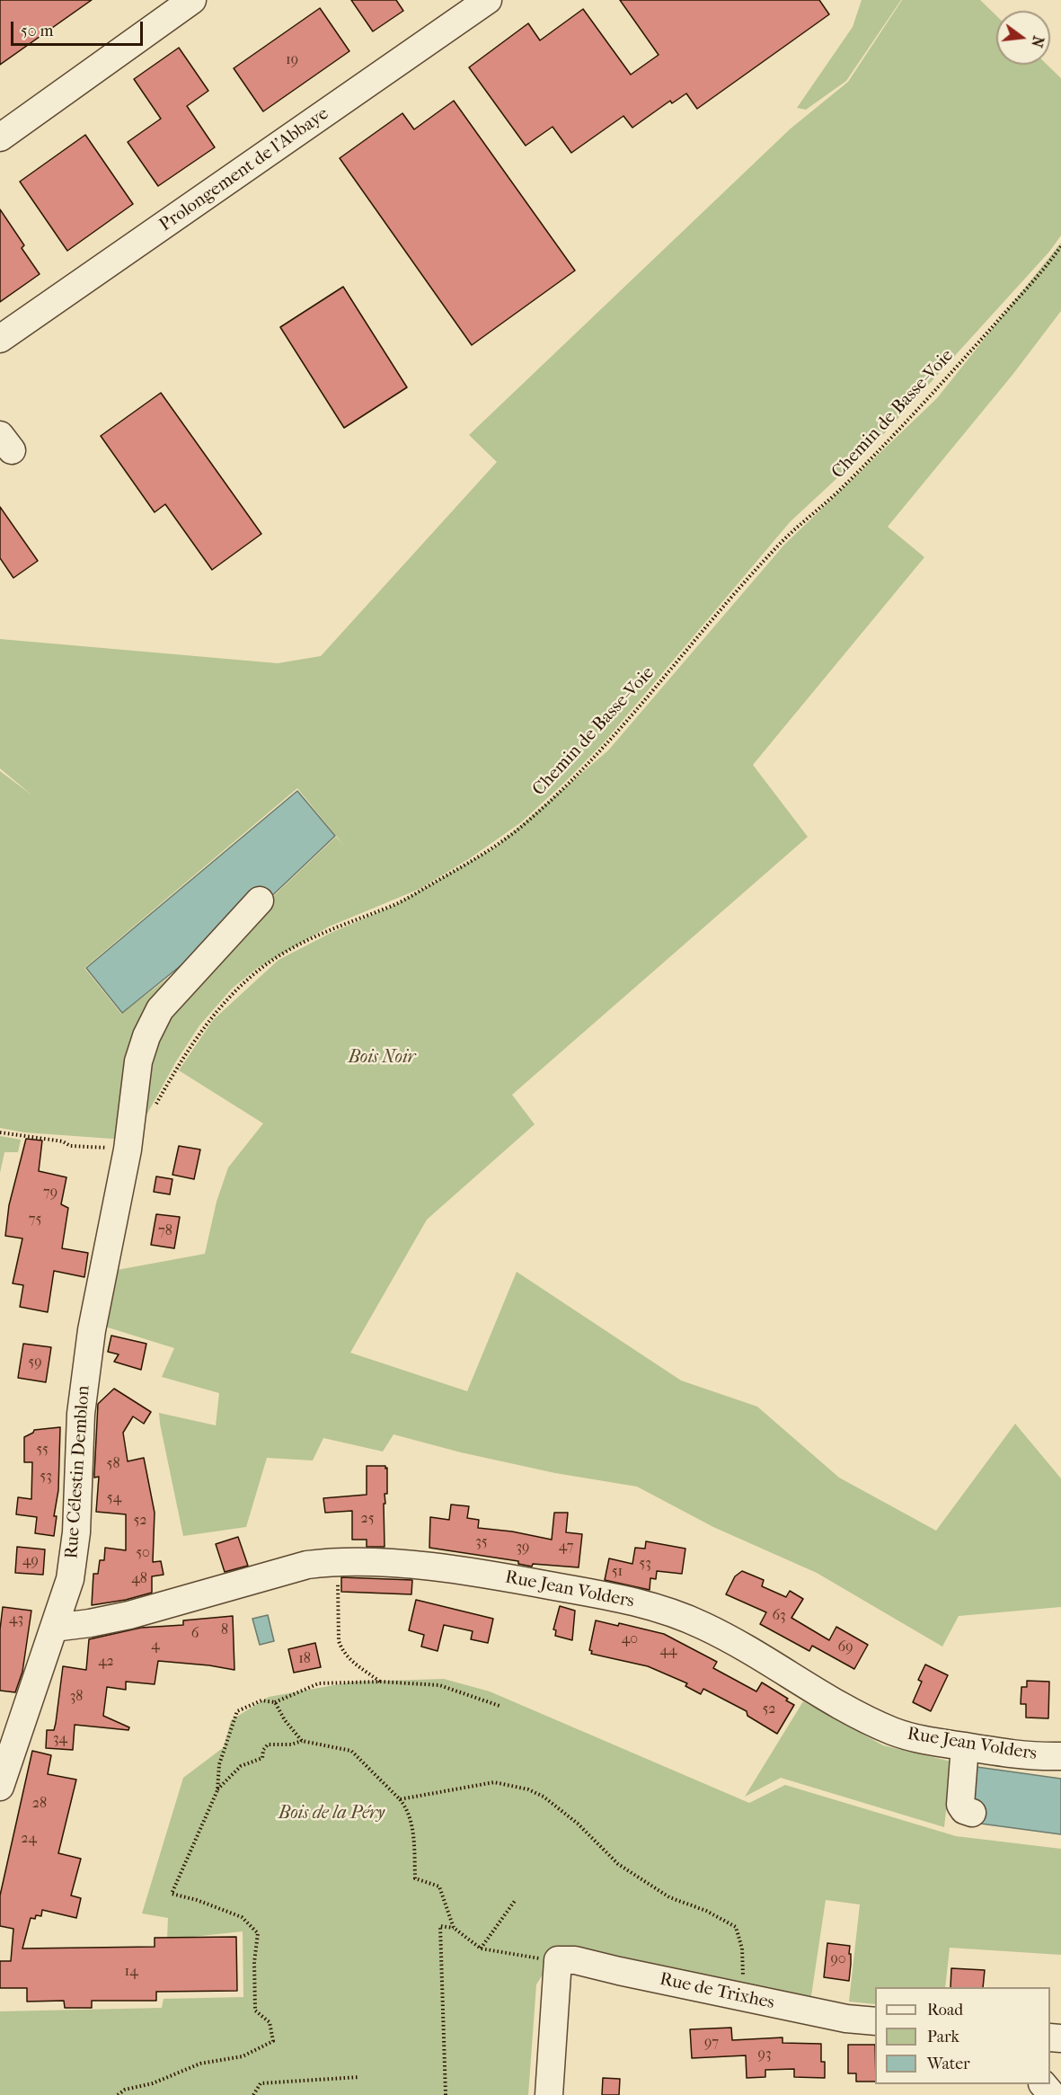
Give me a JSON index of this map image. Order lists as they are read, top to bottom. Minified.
{"streets":{"street":["Prolongement de l'Abbaye","Rue Célestin Demblon","Rue Jean Volders","Rue de Trixhes"],"path":["Chemin de Basse-Voie"]},"crossings":[["Rue Célestin Demblon","Rue Jean Volders"]],"parks":["Bois Noir","Bois de la Péry"],"house_numbers":["19","79","75","78","59","55","58","53","54","25","52","35","47","39","50","49","53","51","48","63","43","8","6","40","4","69","44","18","42","38","52","34","28","24","90","14","97","93"],"legend":["Road","Park","Water"],"scale_bar":"50 m","north":"right"}
